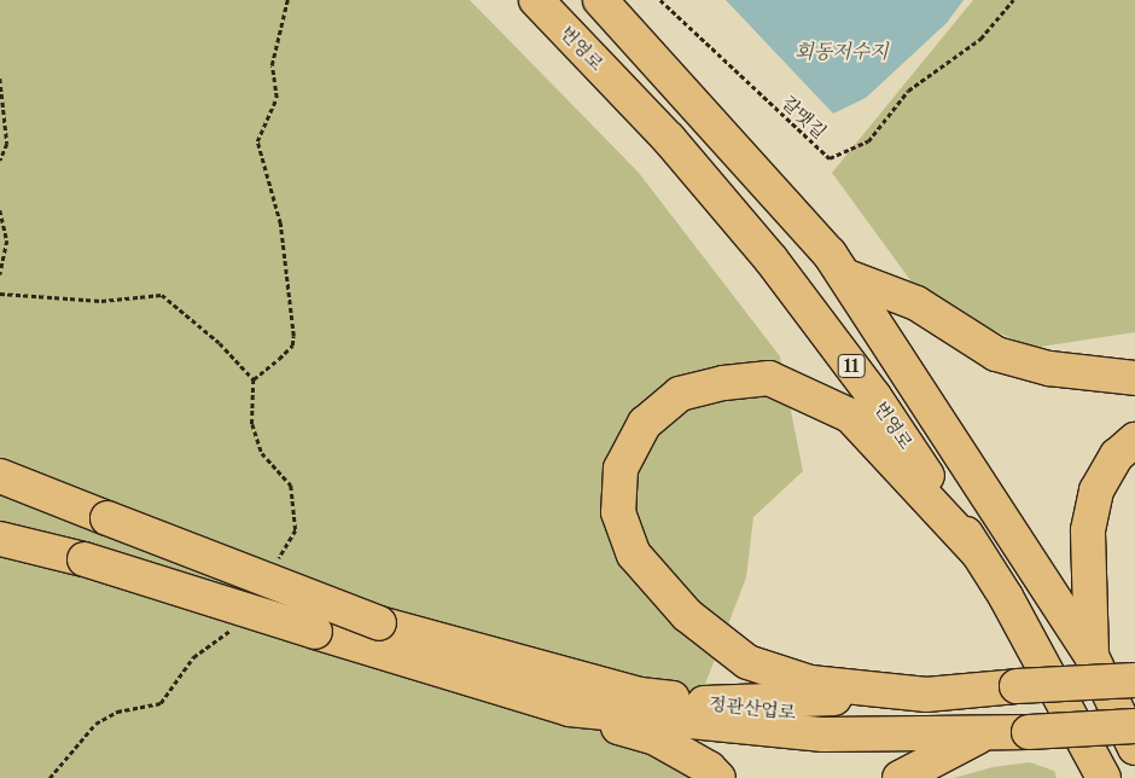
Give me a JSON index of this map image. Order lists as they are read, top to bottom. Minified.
{"streets":{"highway":["번영로","11","정관산업로"],"path":["갈맷길"]},"water":["회동저수지"]}
